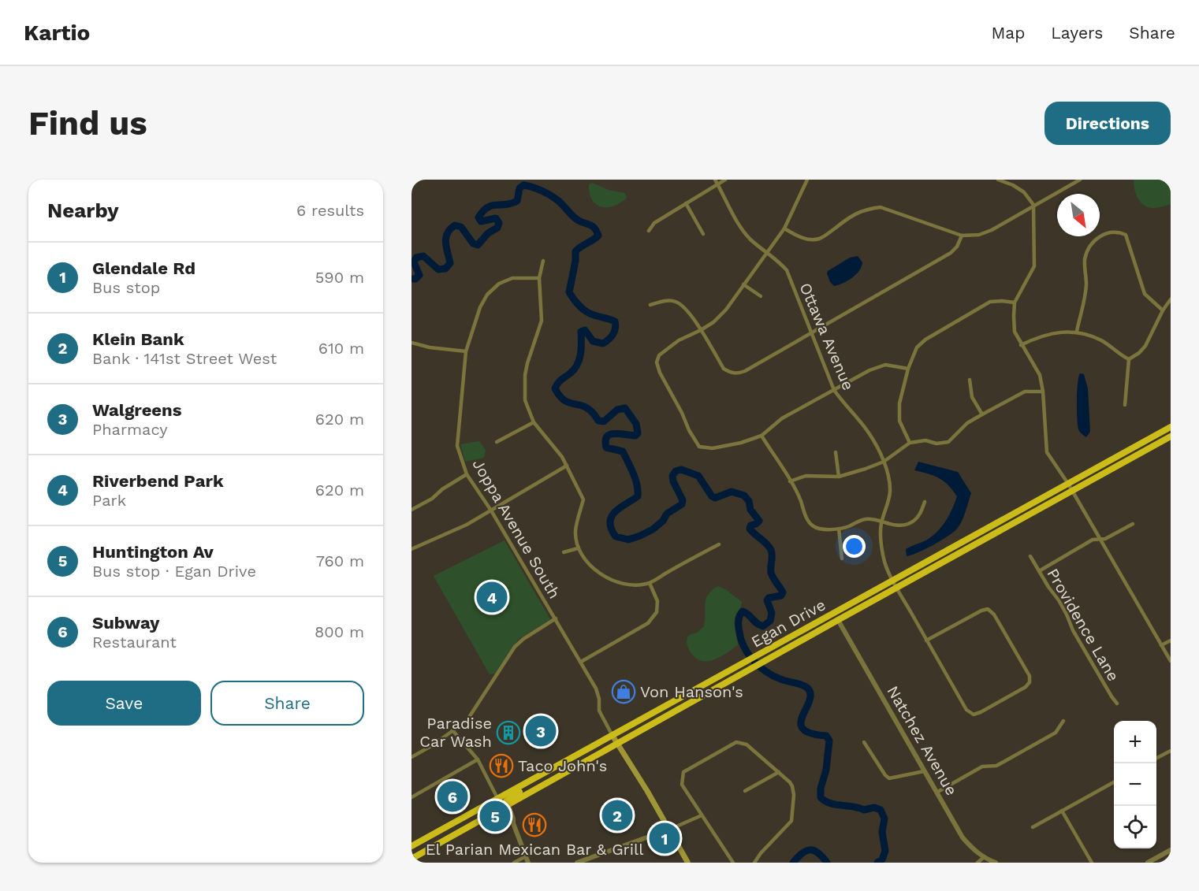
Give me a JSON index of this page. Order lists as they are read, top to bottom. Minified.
{"streets":{"highway":["Egan Drive"],"street":["Ottawa Avenue","Joppa Avenue South","Providence Lane","Natchez Avenue"]},"crossings":[["Ottawa Avenue","Egan Drive"],["Joppa Avenue South","Egan Drive"],["Egan Drive","Natchez Avenue"]],"places":{"shop":["Von Hanson's"],"building":["Paradise Car Wash"],"restaurant":["Taco John's","El Parian Mexican Bar & Grill"]},"north":"bottom right","page":{"header":"Kartio","nav":["Map","Layers","Share"],"buttons":["Directions",["Save","Share"]],"title":"Find us","heading":["Nearby","6 results"],"list":[{"mark":"1","name":"Glendale Rd","note":"Bus stop","value":"590 m"},{"mark":"2","name":"Klein Bank","note":"Bank · 141st Street West","value":"610 m"},{"mark":"3","name":"Walgreens","note":"Pharmacy","value":"620 m"},{"mark":"4","name":"Riverbend Park","note":"Park","value":"620 m"},{"mark":"5","name":"Huntington Av","note":"Bus stop · Egan Drive","value":"760 m"},{"mark":"6","name":"Subway","note":"Restaurant","value":"800 m"}],"pins":["4","3","6","2","5","1"],"map_buttons":["+","−"]}}
